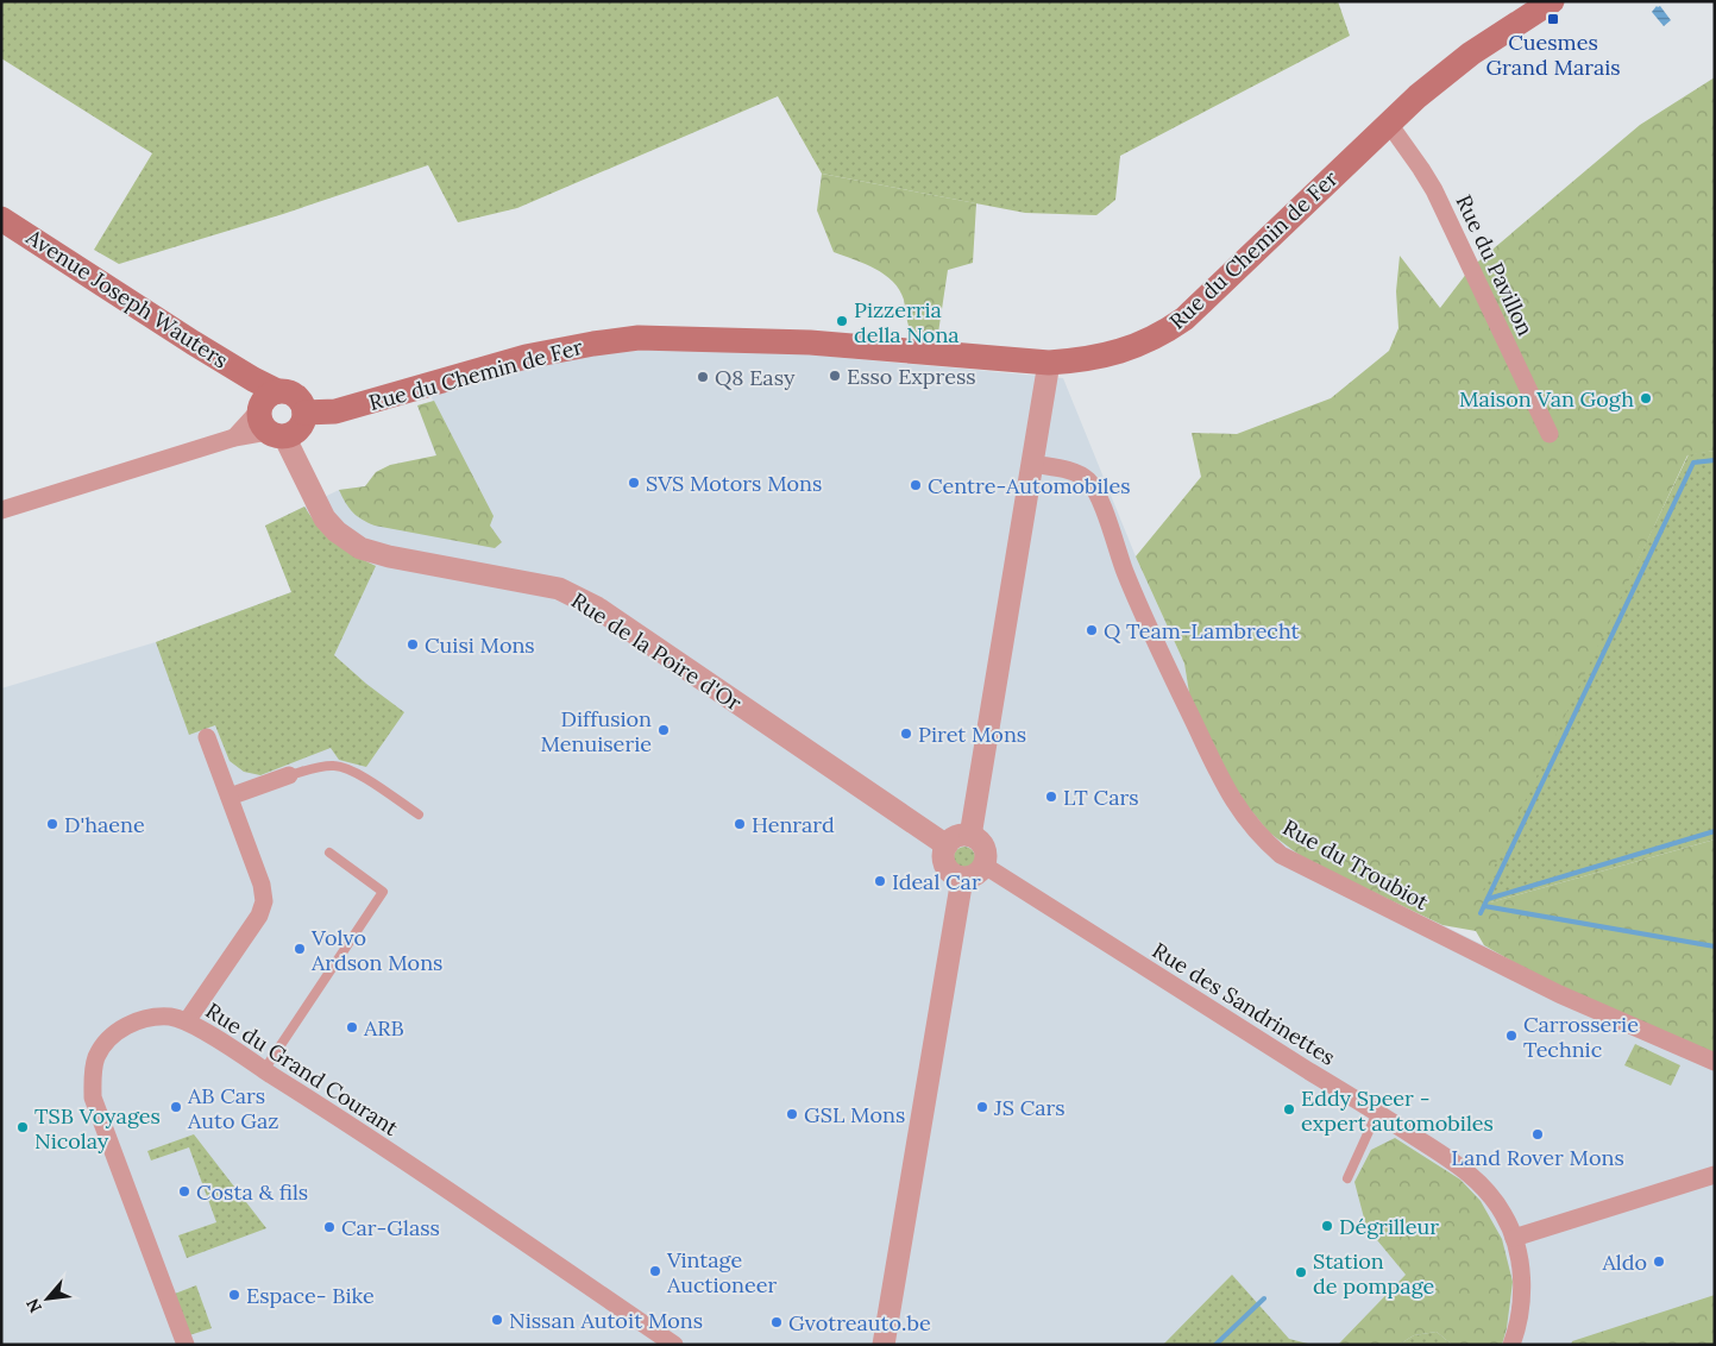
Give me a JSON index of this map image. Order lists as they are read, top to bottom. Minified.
{"streets":{"main road":["Rue du Chemin de Fer","Avenue Joseph Wauters"],"street":["Rue du Pavillon","Rue de la Poire d'Or","Rue du Troubiot","Rue des Sandrinettes","Rue du Grand Courant"]},"crossings":[["Rue du Chemin de Fer","Rue du Pavillon"],["Rue du Chemin de Fer","Avenue Joseph Wauters"],["Rue du Chemin de Fer","Rue de la Poire d'Or"],["Avenue Joseph Wauters","Rue de la Poire d'Or"],["Rue de la Poire d'Or","Rue des Sandrinettes"]],"places":{"transit":["Cuesmes Grand Marais"],"other":["Pizzerria della Nona","Esso Express","Q8 Easy","Maison Van Gogh","SVS Motors Mons","Centre-Automobiles","Q Team-Lambrecht","Cuisi Mons","Diffusion Menuiserie","Piret Mons","LT Cars","D'haene","Henrard","Ideal Car","Volvo Ardson Mons","ARB","Carrosserie Technic","AB Cars Auto Gaz","JS Cars","Eddy Speer - expert automobiles","GSL Mons","TSB Voyages Nicolay","Land Rover Mons","Costa & fils","Dégrilleur","Car-Glass","Aldo","Vintage Auctioneer","Station de pompage","Espace- Bike","Nissan Autoit Mons","Gvotreauto.be"]},"north":"bottom left"}
